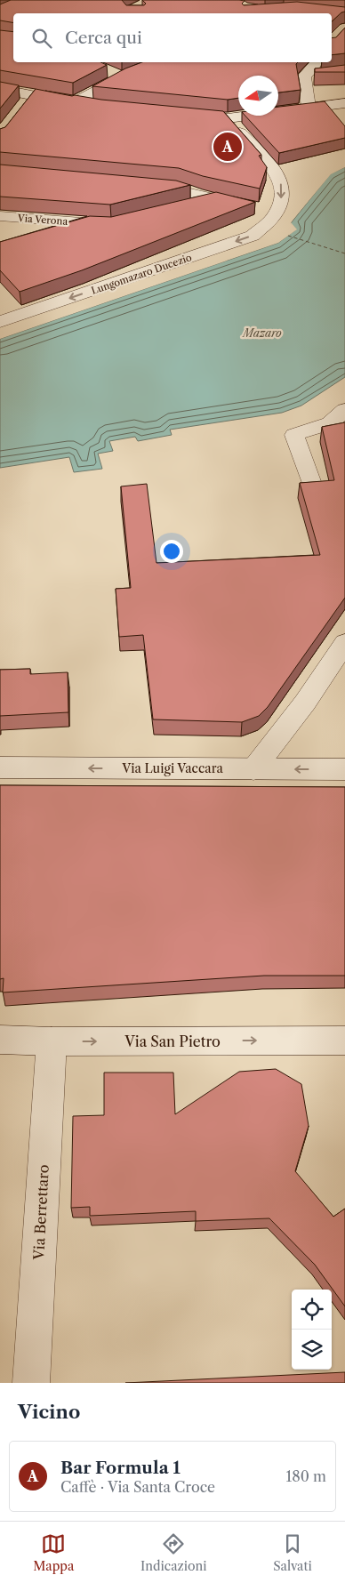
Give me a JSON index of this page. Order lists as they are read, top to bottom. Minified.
{"streets":{"street":["Via Verona","Lungomazaro Ducezio","Via Luigi Vaccara","Via San Pietro","Via Berrettaro"]},"crossings":[["Via San Pietro","Via Berrettaro"]],"one_way":["Via Luigi Vaccara","Via San Pietro"],"water":["Mazaro"],"north":"left","page":{"search":"Cerca qui","pins":"A","heading":"Vicino","list":[{"mark":"A","name":"Bar Formula 1","note":"Caffè · Via Santa Croce","value":"180 m"}],"nav":["Mappa","Indicazioni","Salvati"]}}
